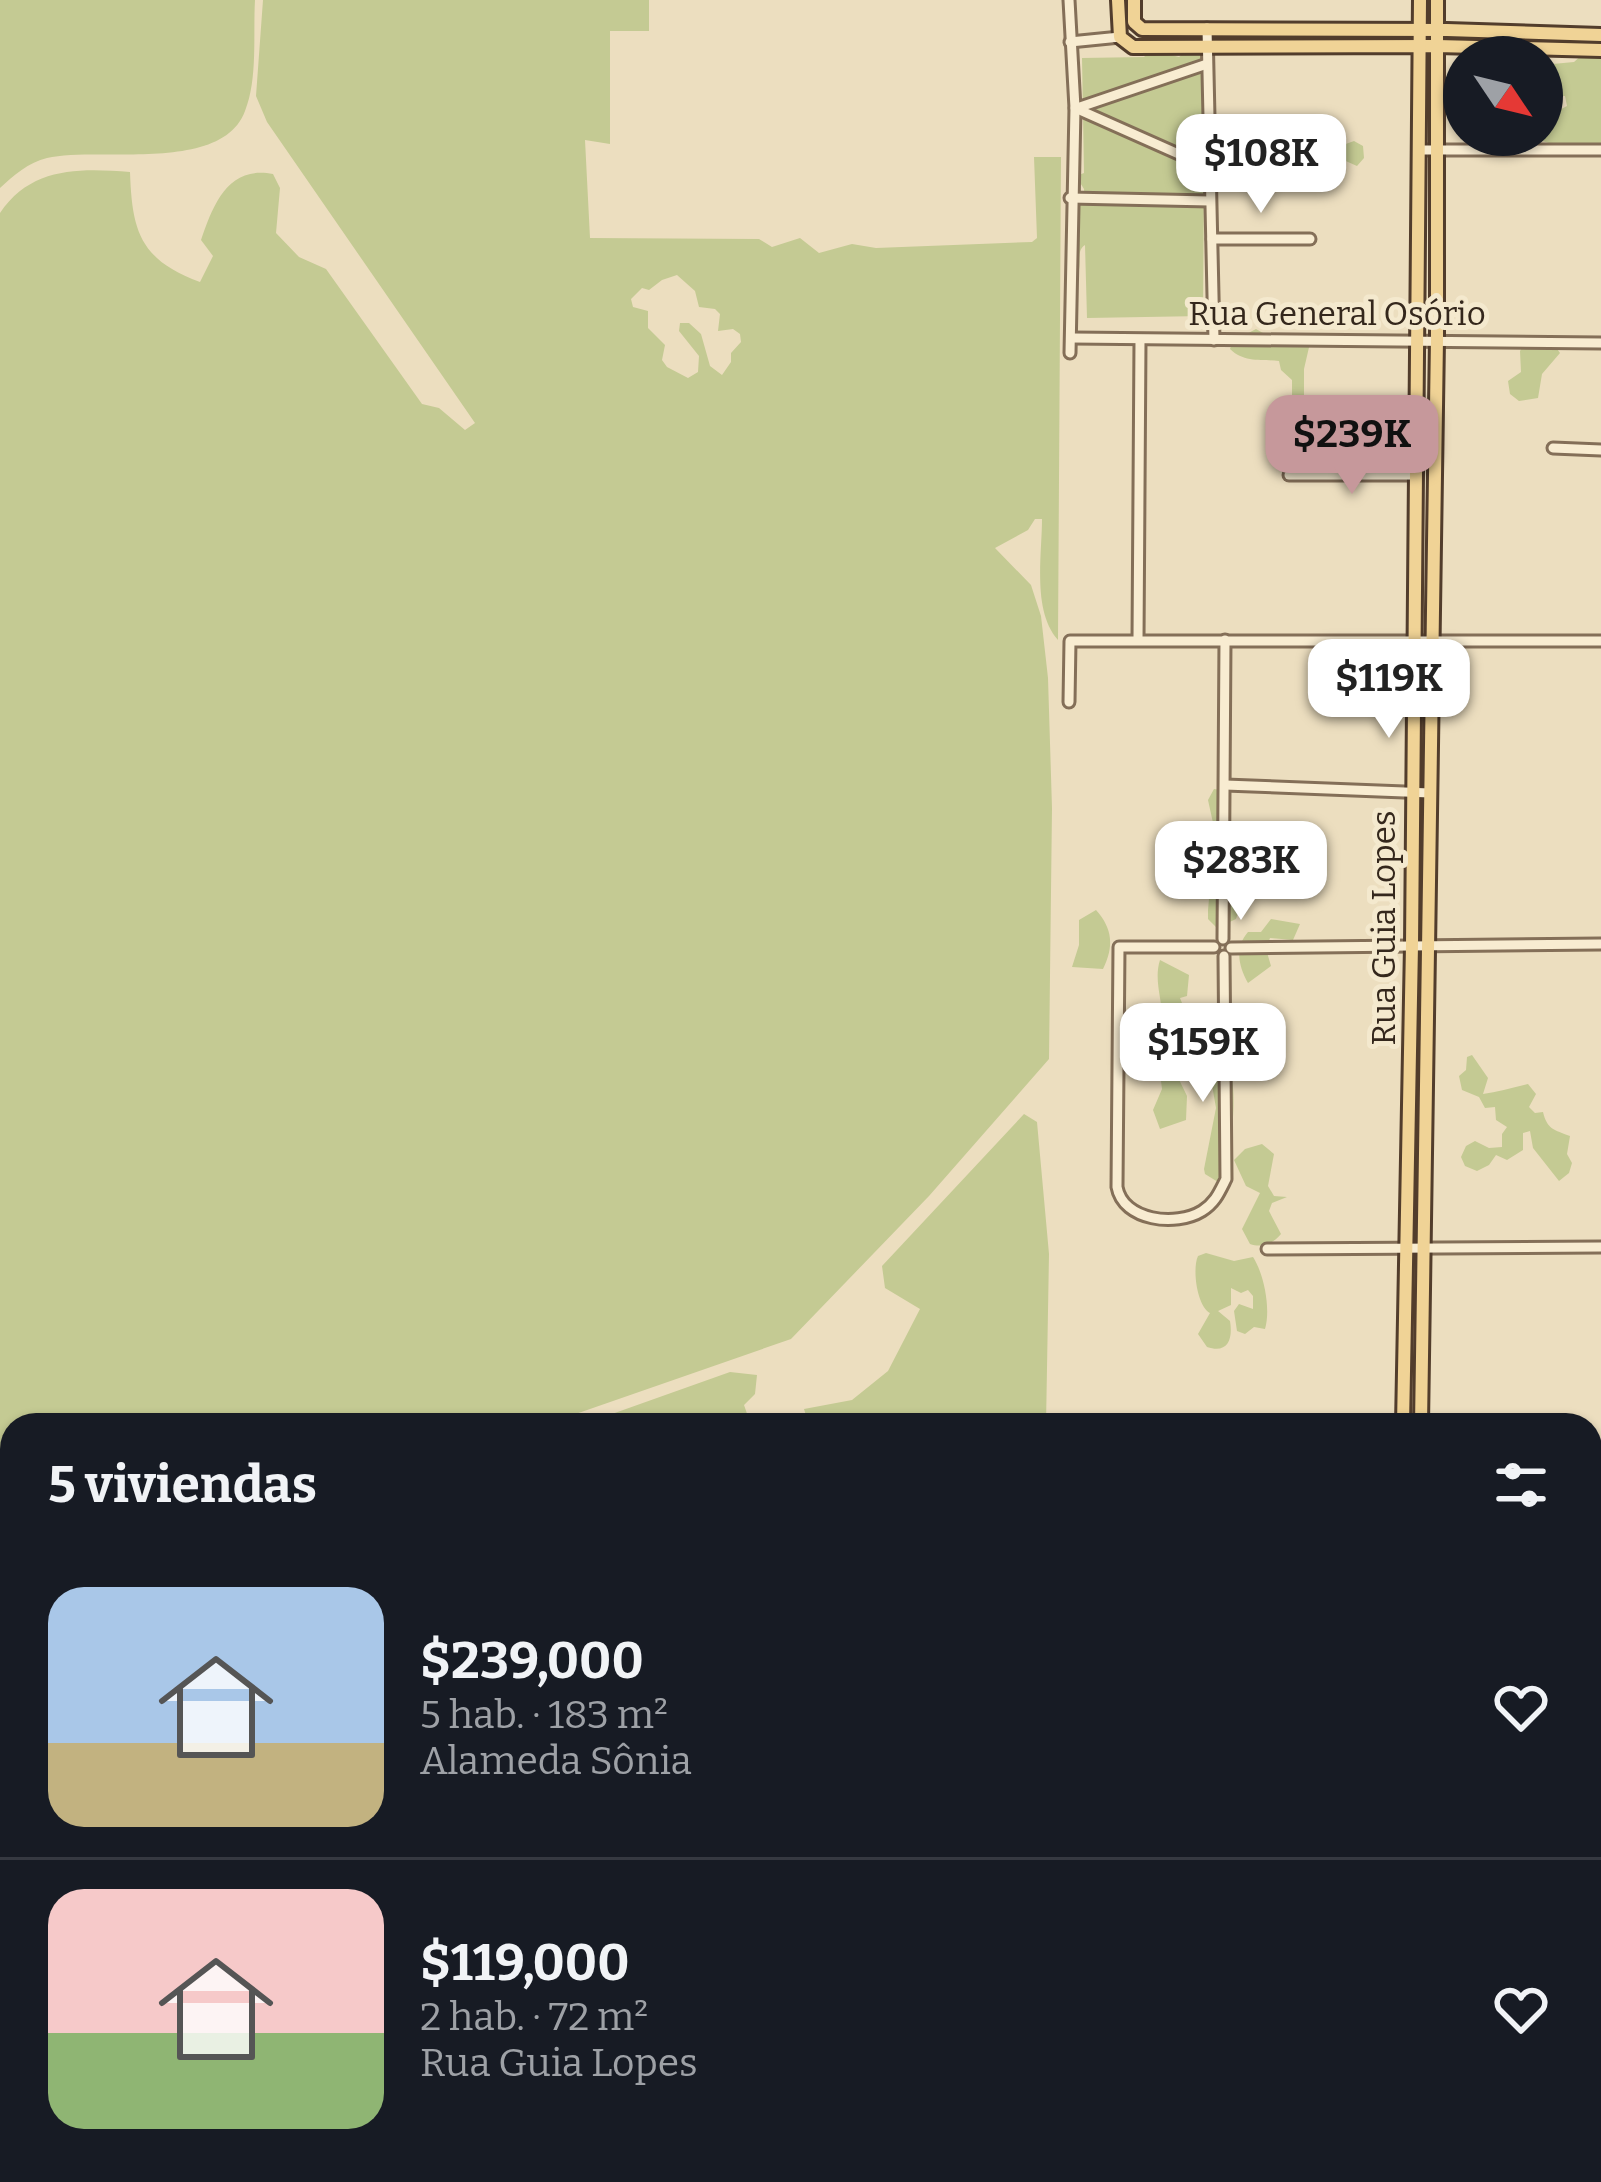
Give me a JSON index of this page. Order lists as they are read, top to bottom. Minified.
{"streets":{"main road":["Rua Guia Lopes"],"street":["Rua General Osório"]},"crossings":[["Rua General Osório","Rua Guia Lopes"]],"north":"bottom right","page":{"price":["$108K","$239K","$119K","$283K","$159K"],"heading":"5 viviendas","list":[{"name":"$239,000","note":"5 hab. · 183 m² · Alameda Sônia"},{"name":"$119,000","note":"2 hab. · 72 m² · Rua Guia Lopes"}]}}
